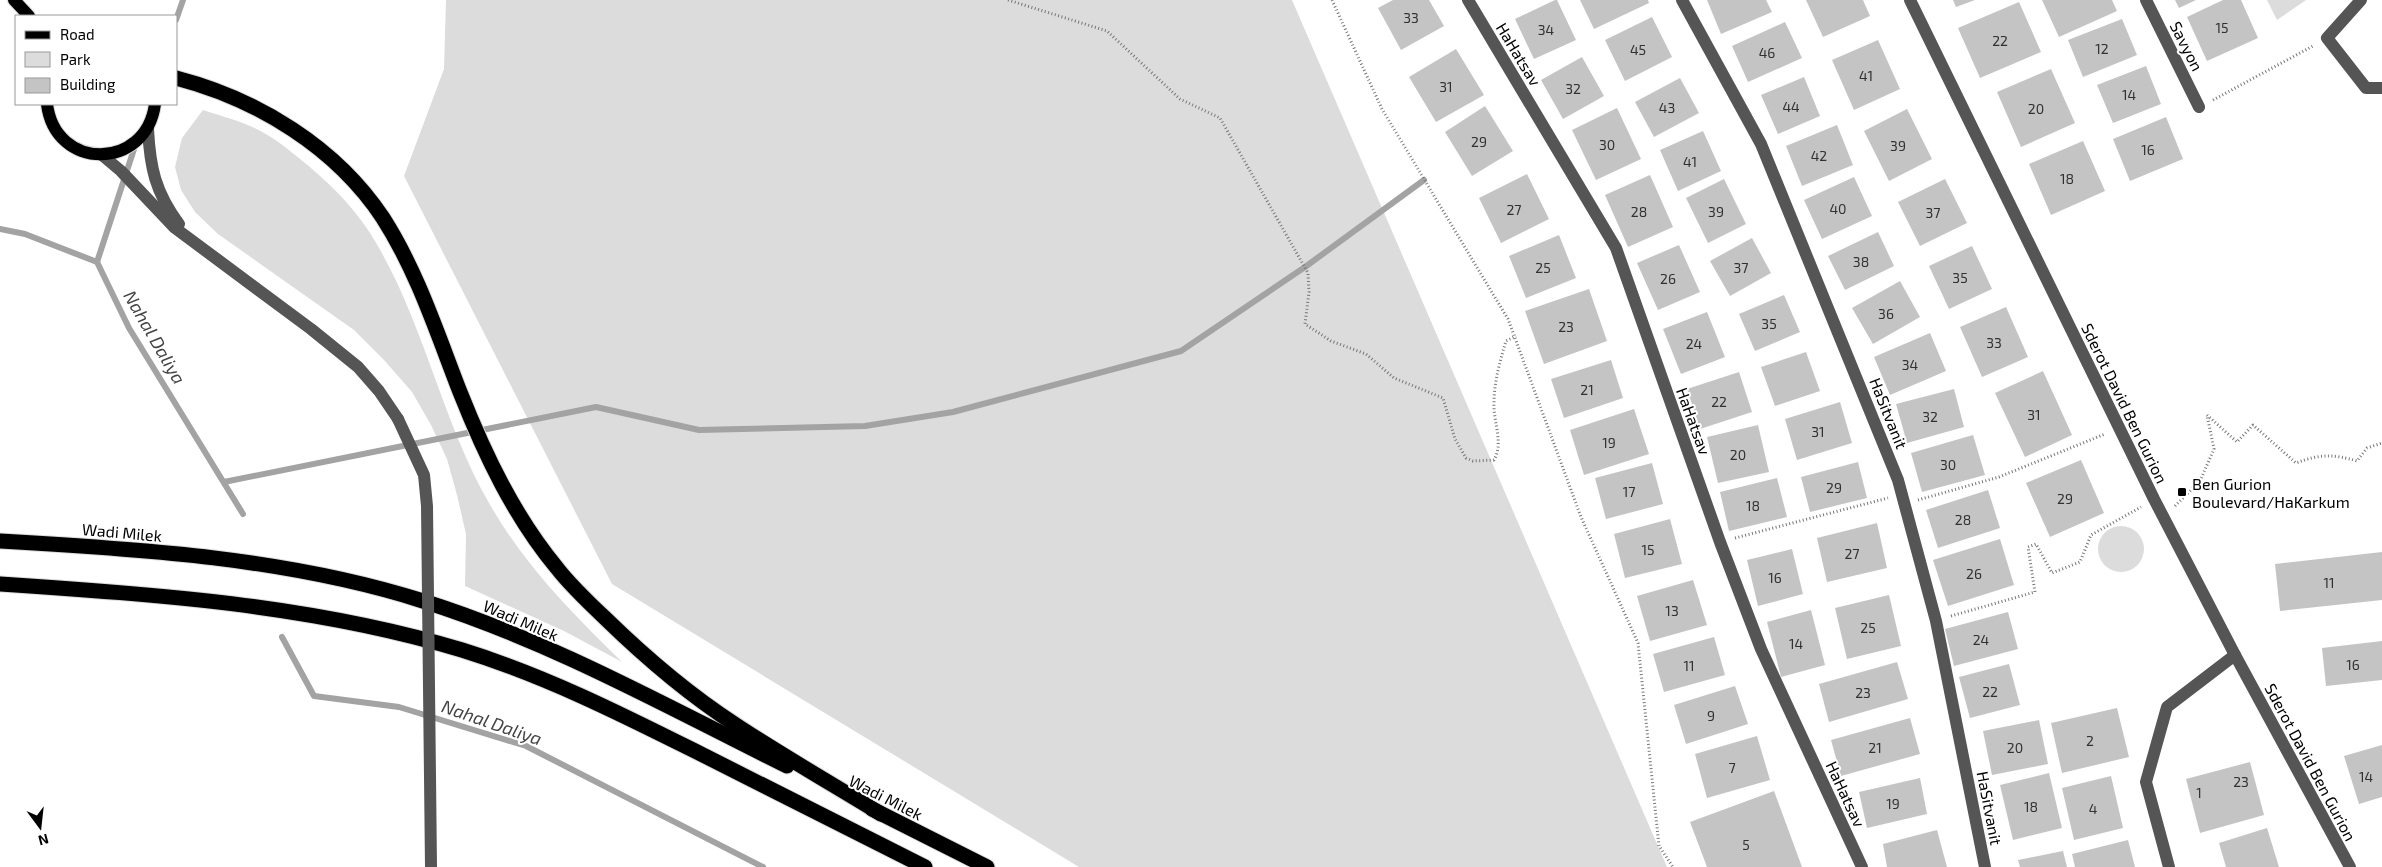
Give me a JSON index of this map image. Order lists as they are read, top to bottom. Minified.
{"streets":{"highway":["Wadi Milek"],"street":["Savyon","HaHatsav","Sderot David Ben Gurion","HaSitvanit"]},"water":["Nahal Daliya"],"places":{"transit":["Ben Gurion Boulevard/HaKarkum"]},"house_numbers":["33","15","34","22","12","45","46","41","31","32","14","44","43","20","29","30","39","16","42","41","18","40","27","28","39","37","38","25","37","35","26","36","35","23","33","24","34","21","22","31","32","31","19","20","30","29","17","29","18","28","15","27","26","16","11","13","25","24","14","16","11","22","23","9","2","21","20","7","14","23","1","19","18","4","5"],"legend":["Road","Park","Building"],"north":"bottom"}
